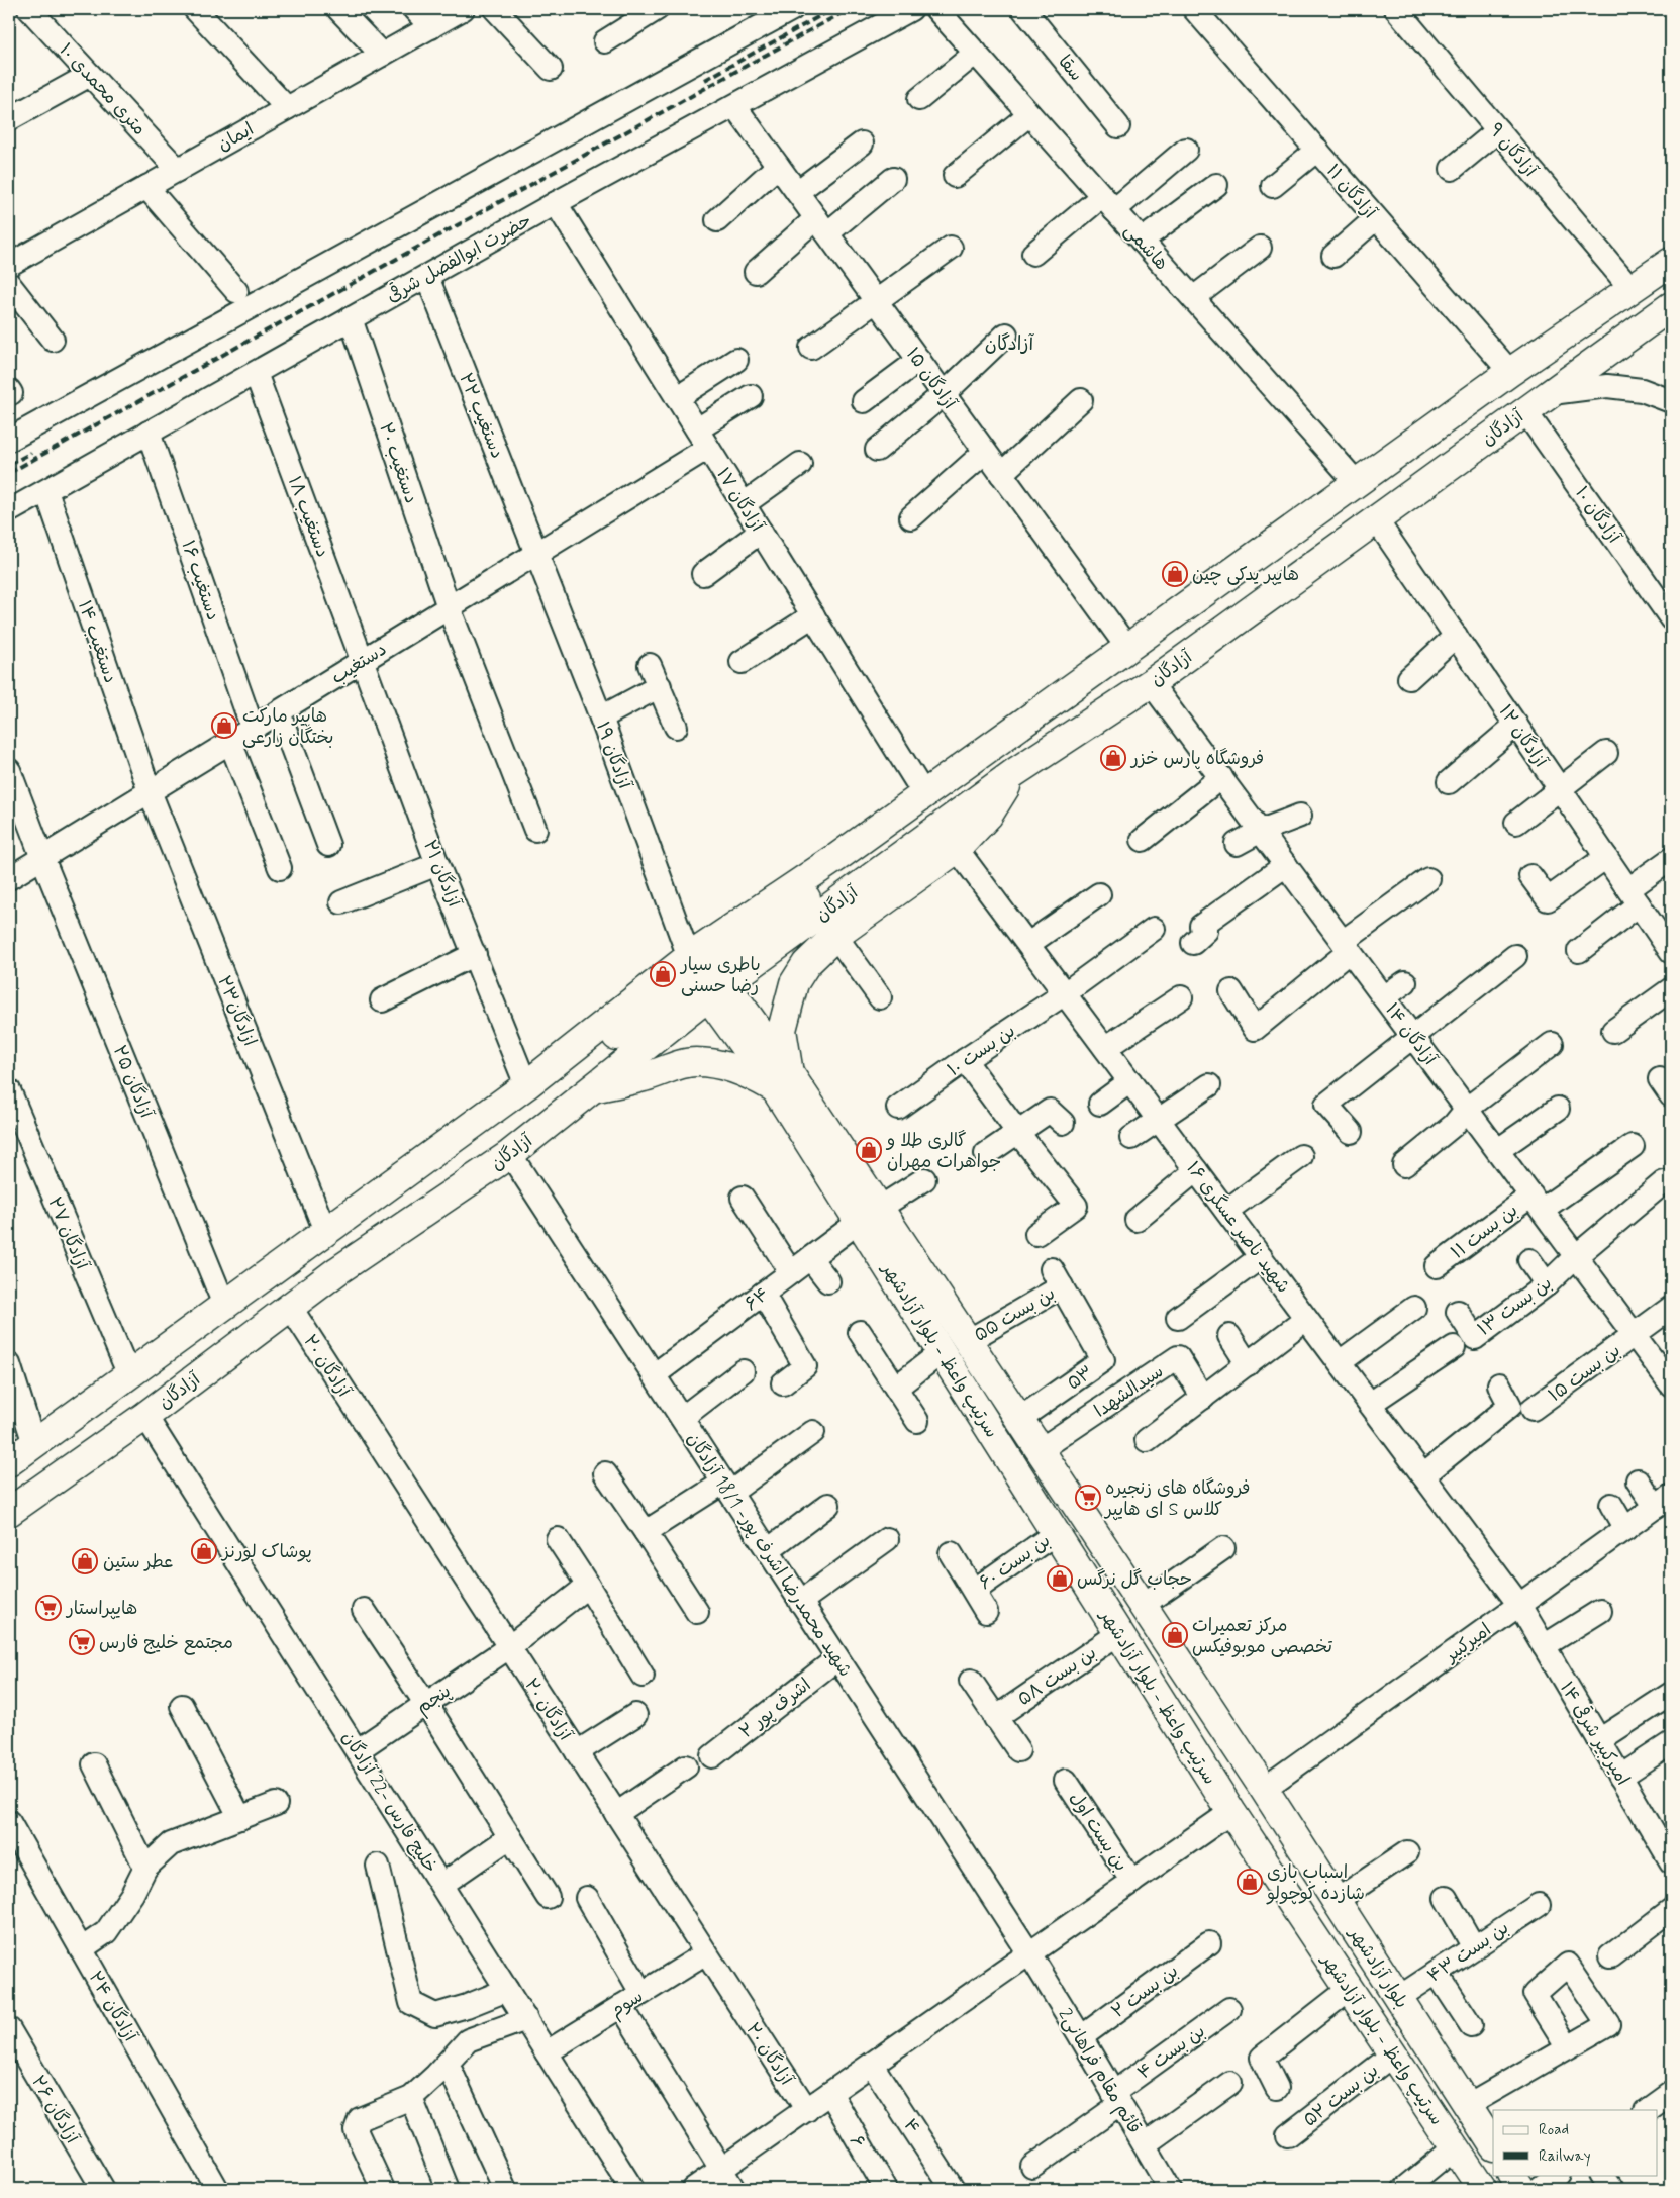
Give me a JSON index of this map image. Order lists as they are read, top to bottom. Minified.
{"streets":{"main road":["آزادگان","سرتیپ واعظ - بلوار آزادشهر","بلوار آزادشهر"],"street":["سقا","۱۰ متری محمدی","ایمان","۹ آزادگان","۱۱ آزادگان","هاشمی","حضرت ابوالفضل شرقی","۱۵ آزادگان","دستغیب ۲۲","دستغیب ۲۰","۱۷ آزادگان","۱۰ آزادگان","دستغیب ۱۸","دستغیب ۱۶","دستغیب ۱۴","دستغیب","۱۲ آزادگان","۱۹ آزادگان","۲۱ آزادگان","۲۳ازادگان","۱۴ آزادگان","بن بست ۱۰","۲۵ آزادگان","۱۶ شهید ناصر عسگری","بن بست ۱۱","۲۷ آزادگان","۶۴","بن بست ۱۳","بن بست ۵۵","۲۰ آزادگان","بن بست ۱۵","۵۳","سیدالشهدا","شهید محمدرضا اشرف پور- 18/1 آزادگان","بن بست ۶۰","امیرکبیر","بن بست ۵۸","پنجم","۲ اشرف پور","۱۴ امیرکبیر شرقی","خلیج فارس -22 آزادگان","بن بست اول","بن بست ۴۳","بن بست ۲","سوم","۲۴ آزادگان","بن بست ۴","2قائم مقام فراهانی","بن بست ۵۲","۲۶ آزادگان","۴","۶"]},"crossings":[["۱۰ متری محمدی","ایمان"],["۹ آزادگان","آزادگان"],["۱۱ آزادگان","آزادگان"],["هاشمی","آزادگان"],["حضرت ابوالفضل شرقی","۱۵ آزادگان"],["حضرت ابوالفضل شرقی","دستغیب ۲۲"],["حضرت ابوالفضل شرقی","دستغیب ۲۰"],["حضرت ابوالفضل شرقی","۱۷ آزادگان"],["حضرت ابوالفضل شرقی","دستغیب ۱۸"],["حضرت ابوالفضل شرقی","دستغیب ۱۶"],["حضرت ابوالفضل شرقی","دستغیب ۱۴"],["۱۵ آزادگان","آزادگان"],["دستغیب ۲۲","دستغیب"],["دستغیب ۲۲","۱۹ آزادگان"],["آزادگان","۱۷ آزادگان"],["آزادگان","۱۰ آزادگان"],["آزادگان","۱۲ آزادگان"],["آزادگان","۱۹ آزادگان"],["آزادگان","۲۱ آزادگان"],["آزادگان","۲۳ازادگان"],["آزادگان","۱۴ آزادگان"],["آزادگان","۲۵ آزادگان"],["آزادگان","۲۷ آزادگان"],["آزادگان","سرتیپ واعظ - بلوار آزادشهر"],["آزادگان","۲۰ آزادگان"],["آزادگان","شهید محمدرضا اشرف پور- 18/1 آزادگان"],["آزادگان","خلیج فارس -22 آزادگان"],["دستغیب ۲۰","دستغیب"],["۱۷ آزادگان","دستغیب"],["دستغیب ۱۸","دستغیب"],["دستغیب ۱۸","۲۱ آزادگان"],["دستغیب ۱۶","دستغیب"],["دستغیب ۱۴","دستغیب"],["دستغیب ۱۴","۲۳ازادگان"],["دستغیب","۱۹ آزادگان"],["دستغیب","۲۱ آزادگان"],["دستغیب","۲۳ازادگان"],["دستغیب","۲۵ آزادگان"],["۱۹ آزادگان","سرتیپ واعظ - بلوار آزادشهر"],["۱۴ آزادگان","بن بست ۱۱"],["۱۴ آزادگان","بن بست ۱۳"],["۱۴ آزادگان","بن بست ۱۵"],["بن بست ۱۰","۱۶ شهید ناصر عسگری"],["۱۶ شهید ناصر عسگری","امیرکبیر"],["۱۶ شهید ناصر عسگری","۱۴ امیرکبیر شرقی"],["۶۴","سرتیپ واعظ - بلوار آزادشهر"],["۶۴","شهید محمدرضا اشرف پور- 18/1 آزادگان"],["بن بست ۵۵","سرتیپ واعظ - بلوار آزادشهر"],["بن بست ۵۵","۵۳"],["سرتیپ واعظ - بلوار آزادشهر","۵۳"],["سرتیپ واعظ - بلوار آزادشهر","سیدالشهدا"],["سرتیپ واعظ - بلوار آزادشهر","بن بست ۶۰"],["سرتیپ واعظ - بلوار آزادشهر","امیرکبیر"],["سرتیپ واعظ - بلوار آزادشهر","بن بست ۵۸"],["سرتیپ واعظ - بلوار آزادشهر","بلوار آزادشهر"],["سرتیپ واعظ - بلوار آزادشهر","بن بست ۵۲"],["۲۰ آزادگان","پنجم"],["۲۰ آزادگان","سوم"],["شهید محمدرضا اشرف پور- 18/1 آزادگان","۲ اشرف پور"],["شهید محمدرضا اشرف پور- 18/1 آزادگان","2قائم مقام فراهانی"],["امیرکبیر","۱۴ امیرکبیر شرقی"],["امیرکبیر","بلوار آزادشهر"],["پنجم","خلیج فارس -22 آزادگان"],["خلیج فارس -22 آزادگان","سوم"],["بن بست ۴۳","بلوار آزادشهر"],["بن بست ۲","2قائم مقام فراهانی"],["بن بست ۴","2قائم مقام فراهانی"]],"districts":["آزادگان"],"places":{"shop":["هایپر یدکی چین","هاپیر مارکت بختگان زارعی","فروشگاه پارس خزر","باطری سیار رضا حسنی","گالری طلا و جواهرات مهران","پوشاک لورنز","عطر ستین","حجاب گل نرگس","مرکز تعمیرات تخصصی موبوفیکس","اسباب بازی شازده کوچولو"],"supermarket":["فروشگاه های زنجیره ای هایپر S کلاس","هایپراستار","مجتمع خلیج فارس"]},"legend":["Road","Railway"]}
